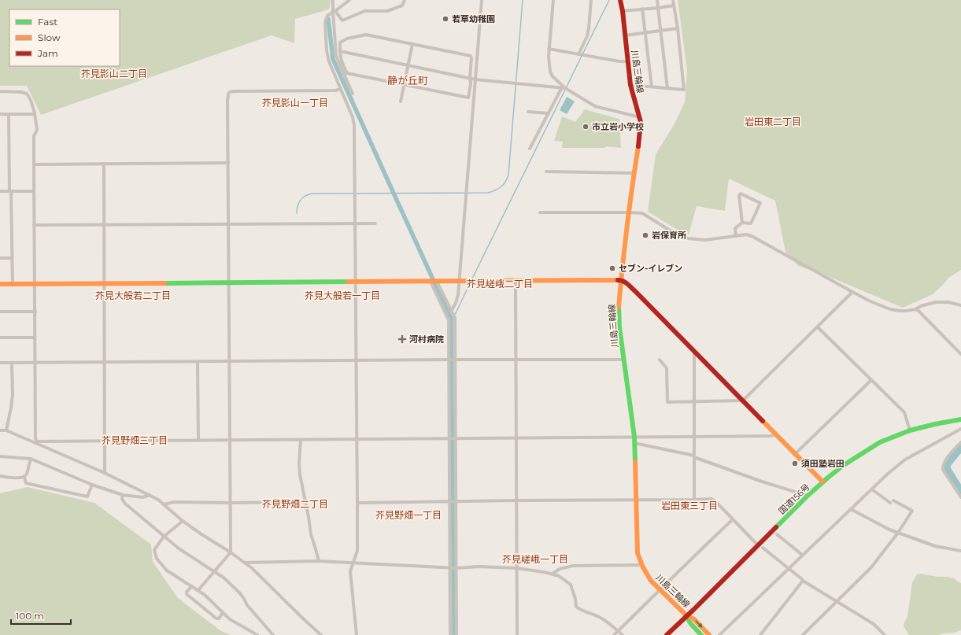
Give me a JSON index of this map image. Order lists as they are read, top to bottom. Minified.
{"streets":{"main road":["川島三輪線","国道156号"]},"crossings":[["川島三輪線","国道156号"]],"districts":["芥見影山二丁目","静が丘町","芥見影山一丁目","岩田東二丁目","芥見嵯峨二丁目","芥見大般若二丁目","芥見大般若一丁目","芥見野畑三丁目","芥見野畑二丁目","岩田東三丁目","芥見野畑一丁目","芥見嵯峨一丁目"],"places":{"other":["若草幼稚園","市立岩小学校","岩保育所","セブン-イレブン","須田塾岩田"],"health":["河村病院"]},"legend":["Fast","Slow","Jam"],"scale_bar":"100 m"}
